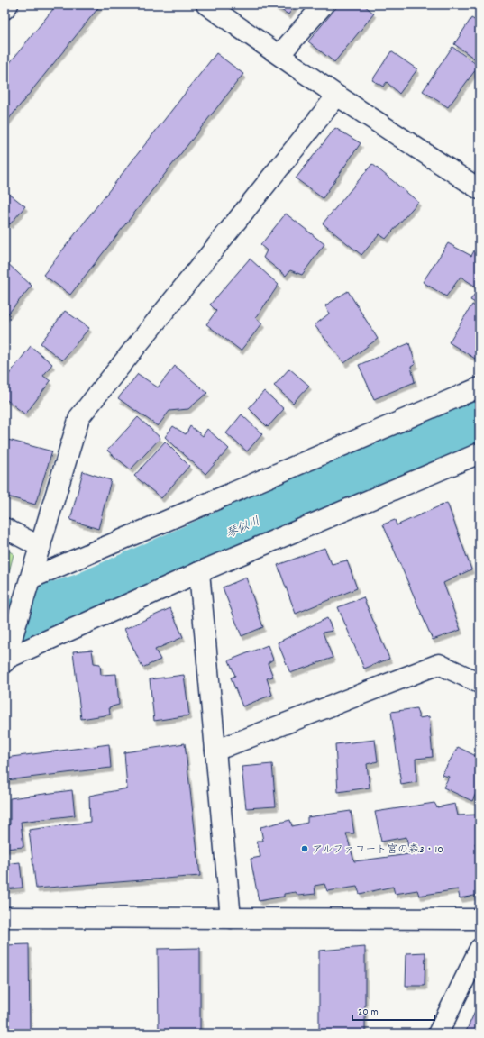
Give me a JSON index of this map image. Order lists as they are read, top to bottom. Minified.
{"water":["琴似川"],"places":["アルファコート宮の森3・10"],"scale_bar":"20 m"}
